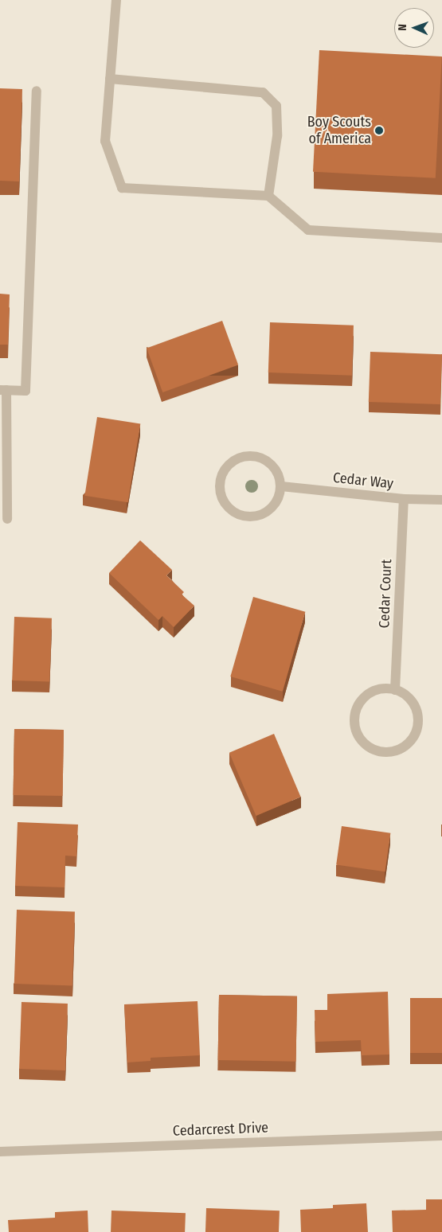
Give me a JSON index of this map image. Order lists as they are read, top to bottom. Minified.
{"streets":{"street":["Cedar Way","Cedar Court","Cedarcrest Drive"]},"crossings":[["Cedar Way","Cedar Court"]],"places":["Boy Scouts of America"],"north":"left"}
